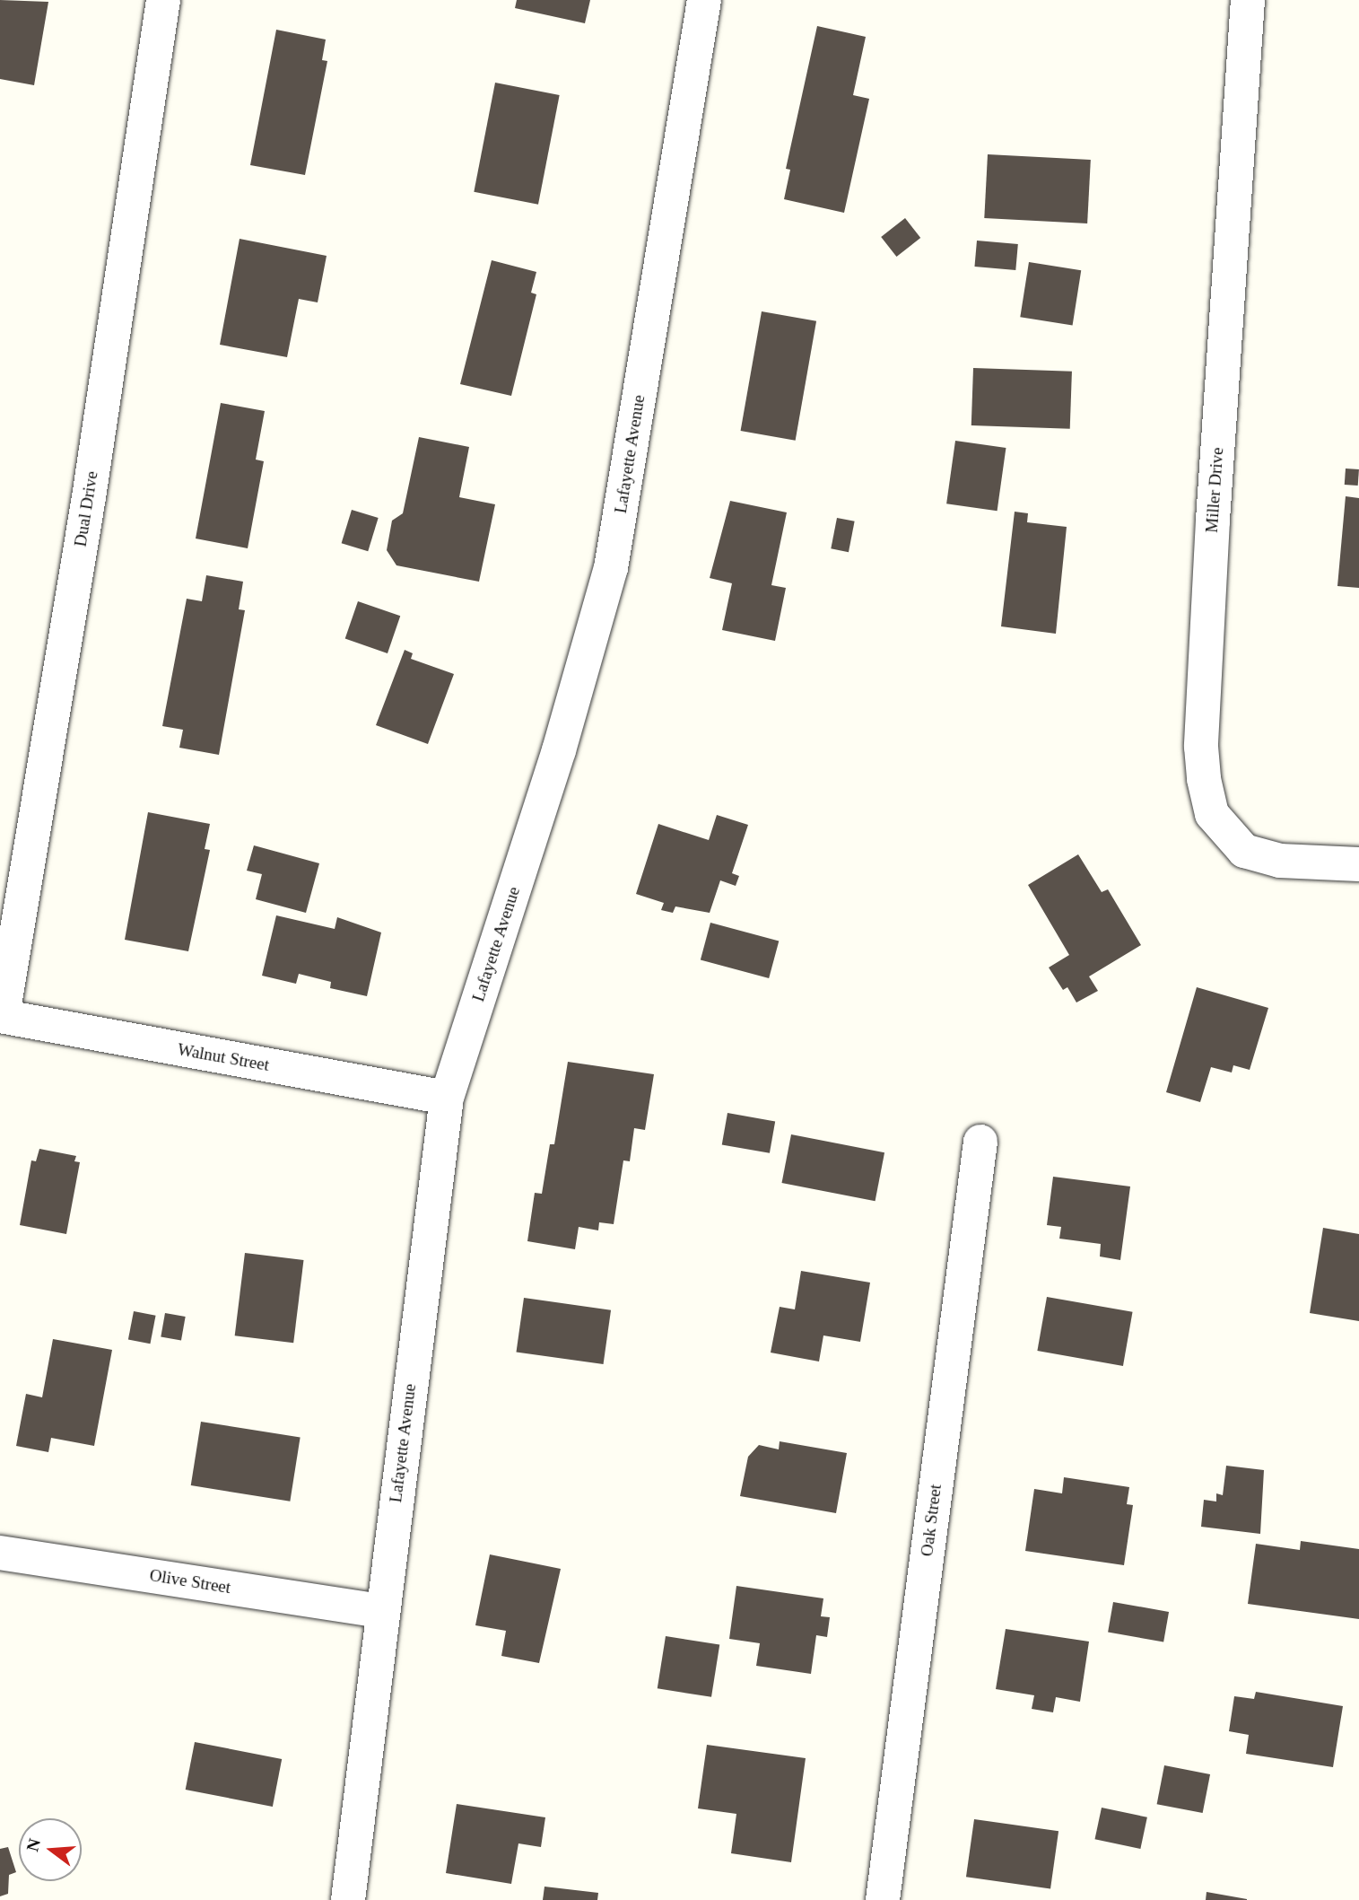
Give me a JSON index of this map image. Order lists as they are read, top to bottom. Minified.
{"streets":{"street":["Lafayette Avenue","Miller Drive","Dual Drive","Walnut Street","Oak Street","Olive Street"]},"crossings":[["Lafayette Avenue","Walnut Street"],["Lafayette Avenue","Olive Street"],["Dual Drive","Walnut Street"]],"north":"left"}
